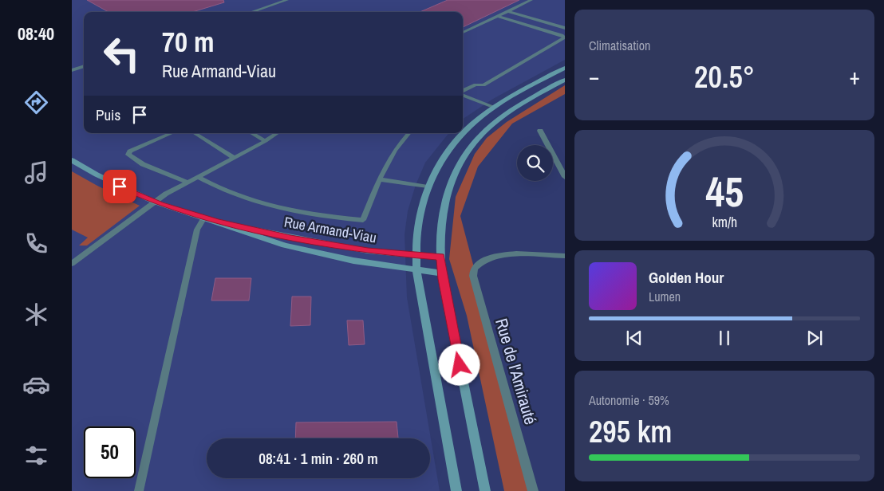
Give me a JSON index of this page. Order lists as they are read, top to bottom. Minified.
{"streets":{"main road":["Rue Armand-Viau"],"street":["Rue de l'Amirauté"]},"page":{"tabs":"08:40","tile":["Climatisation",["Autonomie · 59%","295 km"]],"turn":["70 m","Rue Armand-Viau"],"heat":["−","20.5°","+"],"then":"Puis","song":["Golden Hour","Lumen"],"limit":"50","trip":"08:41 · 1 min · 260 m","gauge":["45","km/h"]}}
